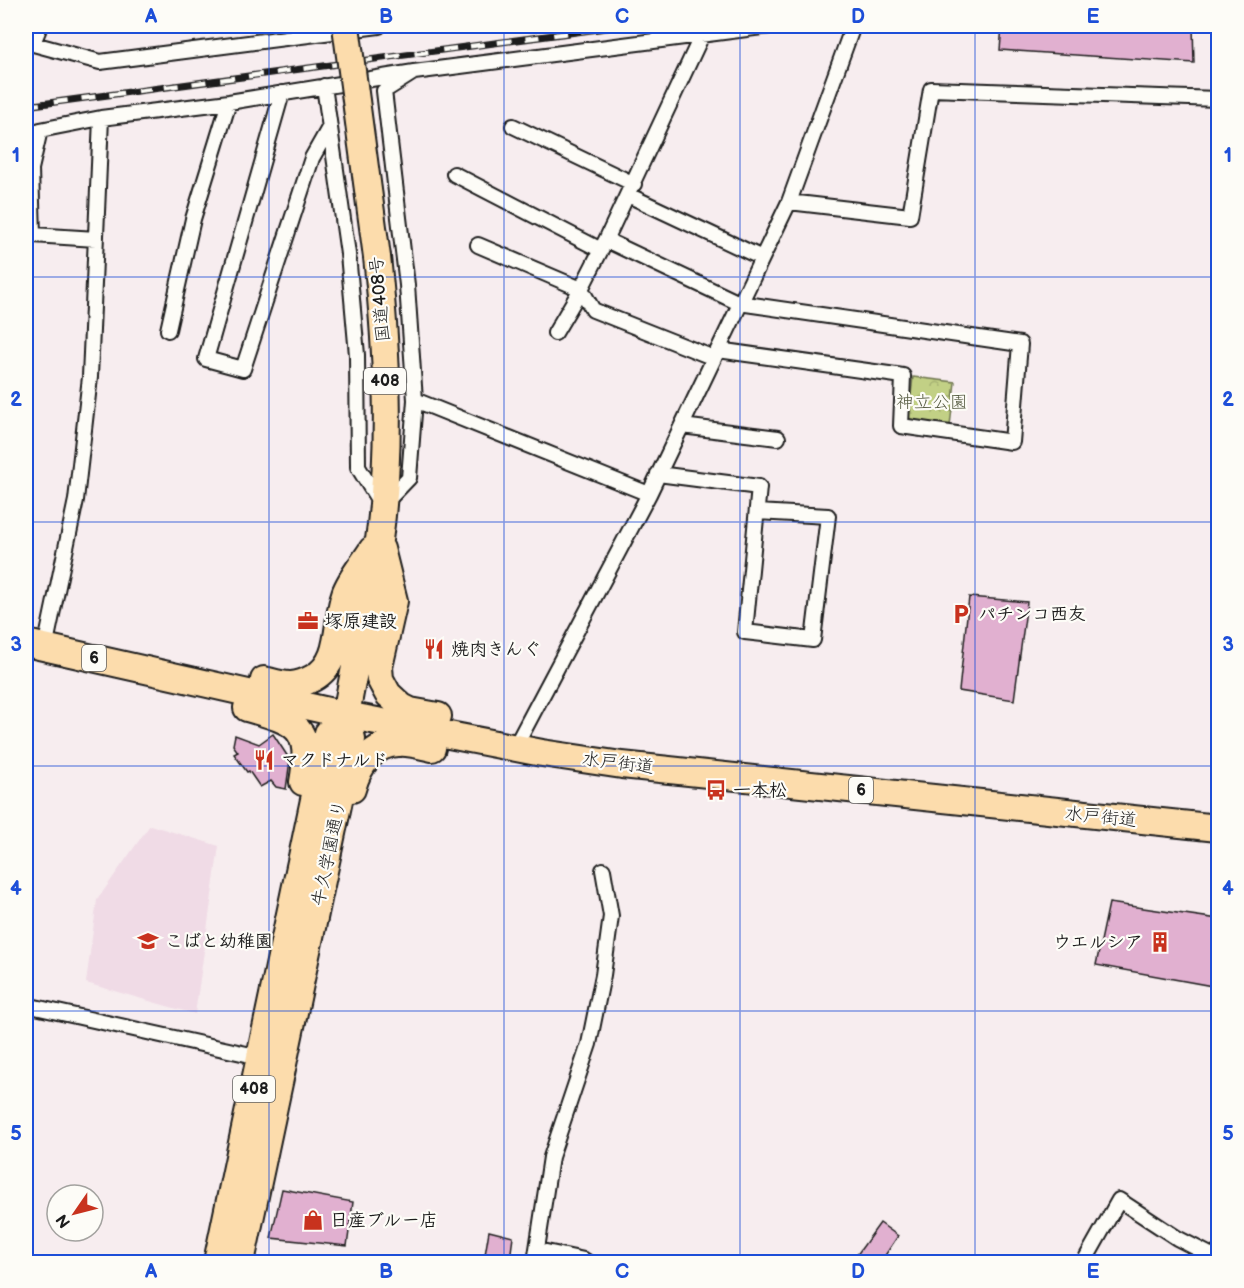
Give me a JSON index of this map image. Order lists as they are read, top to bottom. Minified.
{"streets":{"highway":["国道408号","408","6","水戸街道","牛久学園通り"]},"crossings":[["国道408号","水戸街道"],["国道408号","牛久学園通り"],["水戸街道","牛久学園通り"]],"parks":["神立公園"],"places":{"parking":["パチンコ西友"],"office":["塚原建設"],"restaurant":["焼肉きんぐ","マクドナルド"],"bus stop":["一本松"],"school or university":["こばと幼稚園"],"building":["ウエルシア"],"shop":["日産ブルー店"]},"north":"bottom left","grid":{"columns":["A","B","C","D","E"],"rows":["1","2","3","4","5"]}}
